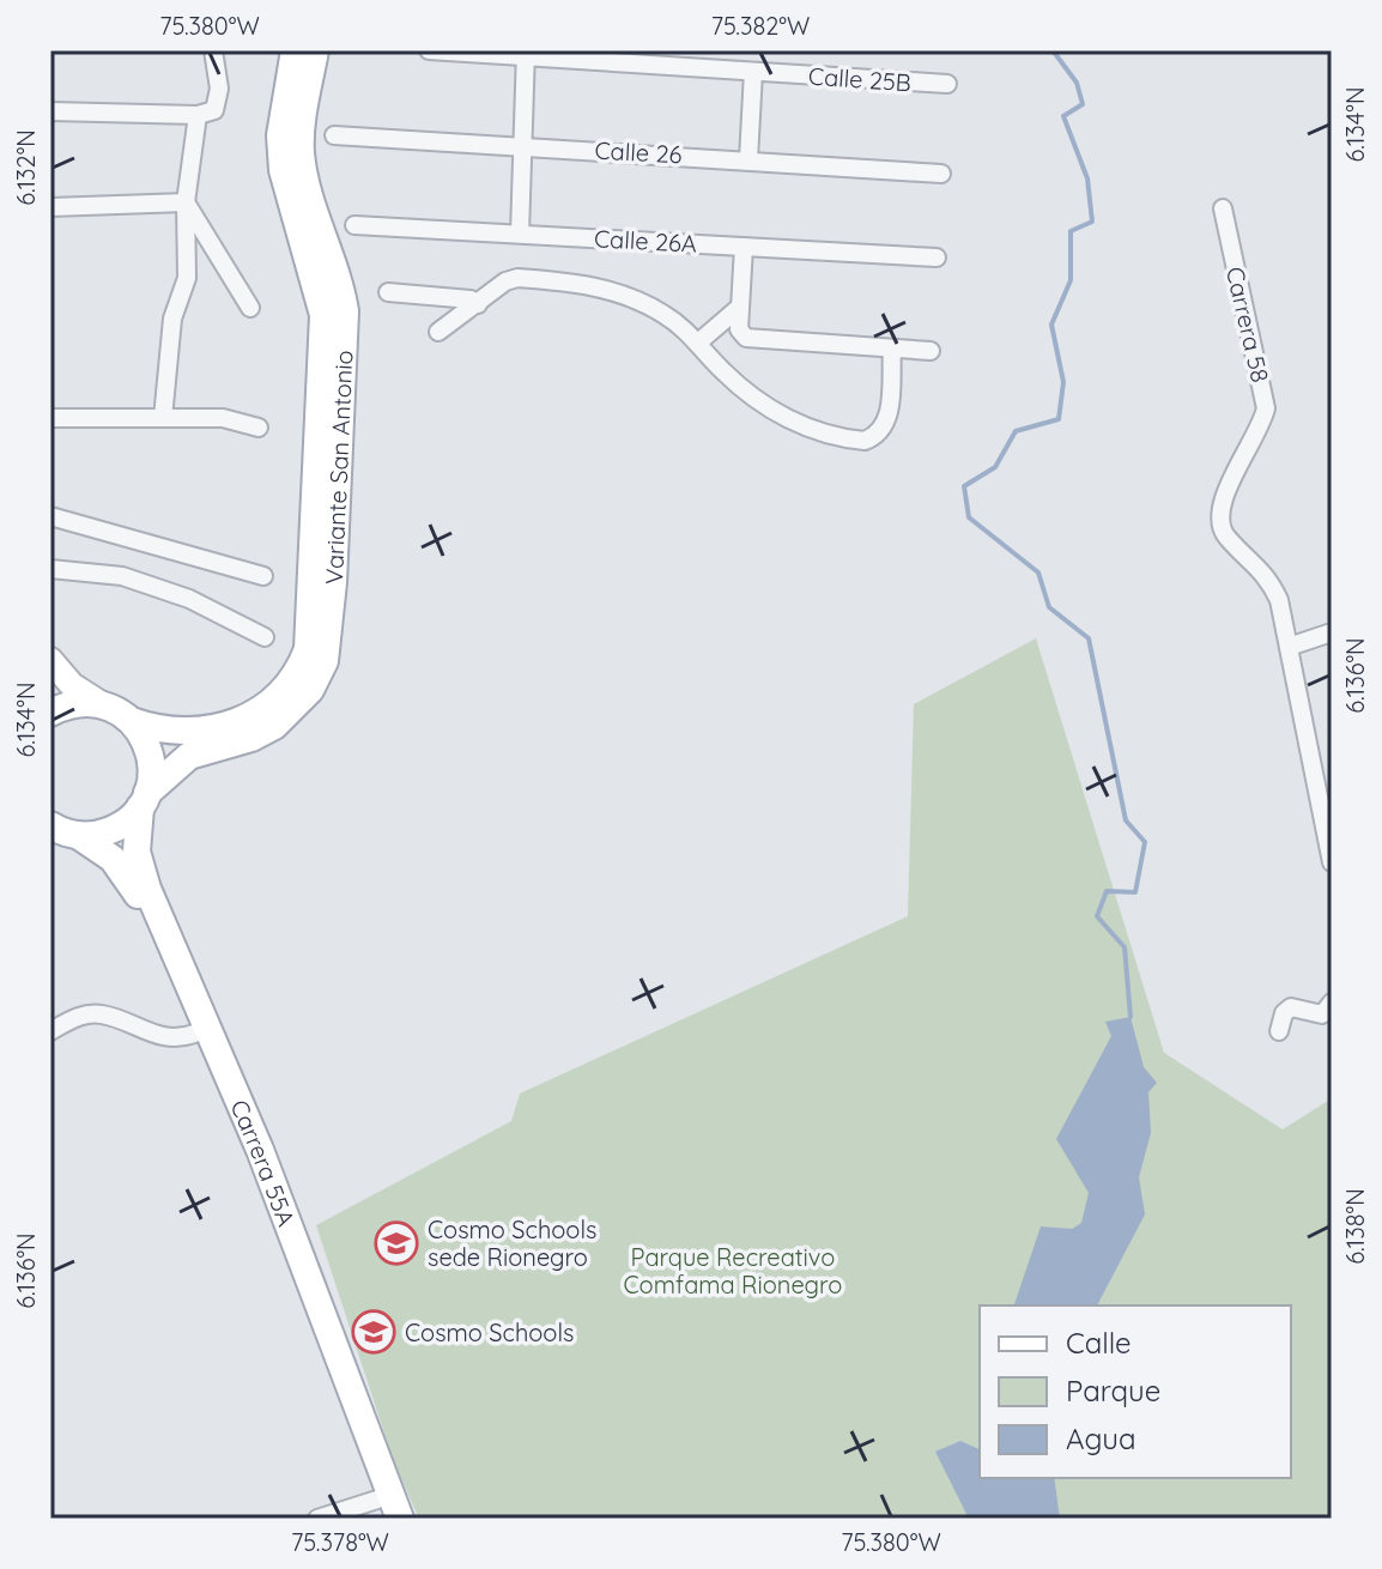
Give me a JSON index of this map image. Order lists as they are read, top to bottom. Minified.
{"streets":{"main road":["Variante San Antonio","Carrera 55A"],"street":["Calle 25B","Calle 26","Calle 26A","Carrera 58"]},"crossings":[["Variante San Antonio","Carrera 55A"]],"parks":["Parque Recreativo Comfama Rionegro"],"places":{"school or university":["Cosmo Schools sede Rionegro","Cosmo Schools"]},"legend":["Calle","Parque","Agua"],"coordinates":["75.380°W","75.382°W","6.134°N","6.132°N","6.136°N","6.138°N","75.378°W"]}
